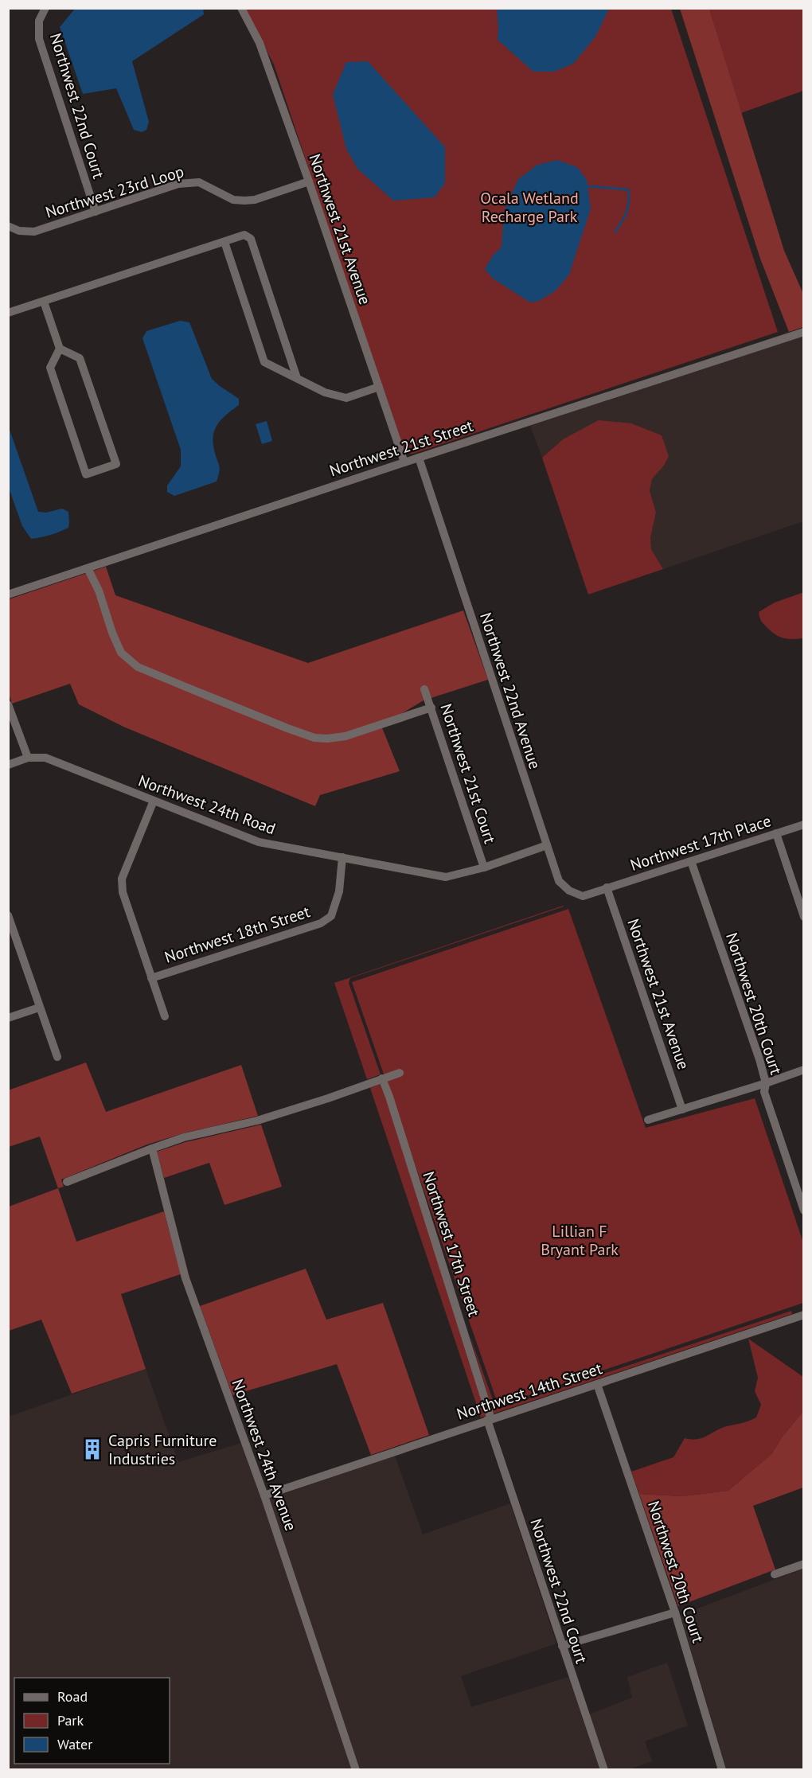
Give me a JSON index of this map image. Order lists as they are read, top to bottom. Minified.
{"streets":{"street":["Northwest 22nd Court","Northwest 23rd Loop","Northwest 21st Avenue","Northwest 21st Street","Northwest 22nd Avenue","Northwest 21st Court","Northwest 24th Road","Northwest 17th Place","Northwest 18th Street","Northwest 20th Court","Northwest 17th Street","Northwest 14th Street","Northwest 24th Avenue"]},"crossings":[["Northwest 22nd Court","Northwest 23rd Loop"],["Northwest 22nd Court","Northwest 17th Street"],["Northwest 22nd Court","Northwest 14th Street"],["Northwest 23rd Loop","Northwest 21st Avenue"],["Northwest 21st Avenue","Northwest 21st Street"],["Northwest 21st Avenue","Northwest 22nd Avenue"],["Northwest 21st Avenue","Northwest 17th Place"],["Northwest 21st Street","Northwest 22nd Avenue"],["Northwest 22nd Avenue","Northwest 24th Road"],["Northwest 22nd Avenue","Northwest 17th Place"],["Northwest 21st Court","Northwest 24th Road"],["Northwest 24th Road","Northwest 18th Street"],["Northwest 17th Place","Northwest 20th Court"],["Northwest 20th Court","Northwest 14th Street"],["Northwest 17th Street","Northwest 14th Street"],["Northwest 14th Street","Northwest 24th Avenue"]],"parks":["Ocala Wetland Recharge Park","Lillian F Bryant Park"],"places":{"building":["Capris Furniture Industries"]},"legend":["Road","Park","Water"]}
